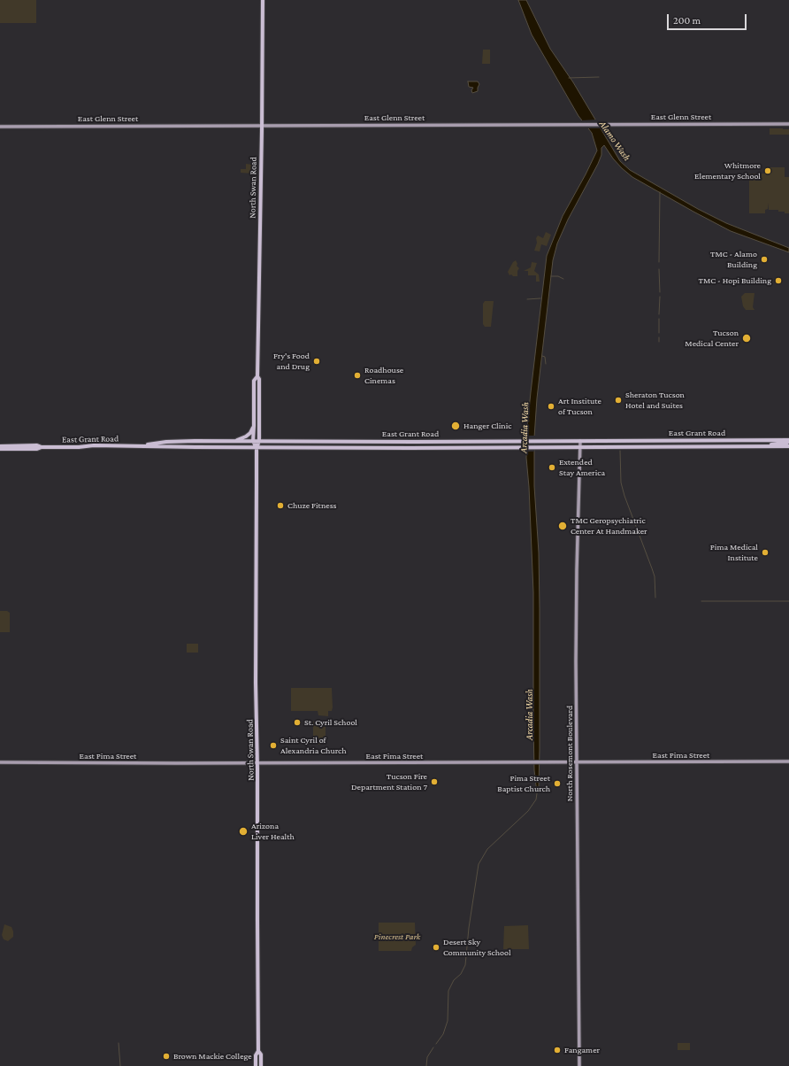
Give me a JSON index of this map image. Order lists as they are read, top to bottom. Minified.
{"streets":{"main road":["North Swan Road","East Grant Road"],"street":["East Glenn Street","North Rosemont Boulevard","East Pima Street"]},"crossings":[["East Glenn Street","North Swan Road"],["North Swan Road","East Grant Road"],["North Swan Road","East Pima Street"],["East Grant Road","North Rosemont Boulevard"],["North Rosemont Boulevard","East Pima Street"]],"water":["Alamo Wash","Arcadia Wash"],"parks":["Pinecrest Park"],"places":["Whitmore Elementary School","TMC - Alamo Building","TMC - Hopi Building","Tucson Medical Center","Fry's Food and Drug","Roadhouse Cinemas","Sheraton Tucson Hotel and Suites","Art Institute of Tucson","Hanger Clinic","Extended Stay America","Chuze Fitness","TMC Geropsychiatric Center At Handmaker","Pima Medical Institute","St. Cyril School","Saint Cyril of Alexandria Church","Tucson Fire Department Station 7","Pima Street Baptist Church","Arizona Liver Health","Desert Sky Community School","Fangamer","Brown Mackie College"],"scale_bar":"200 m"}
